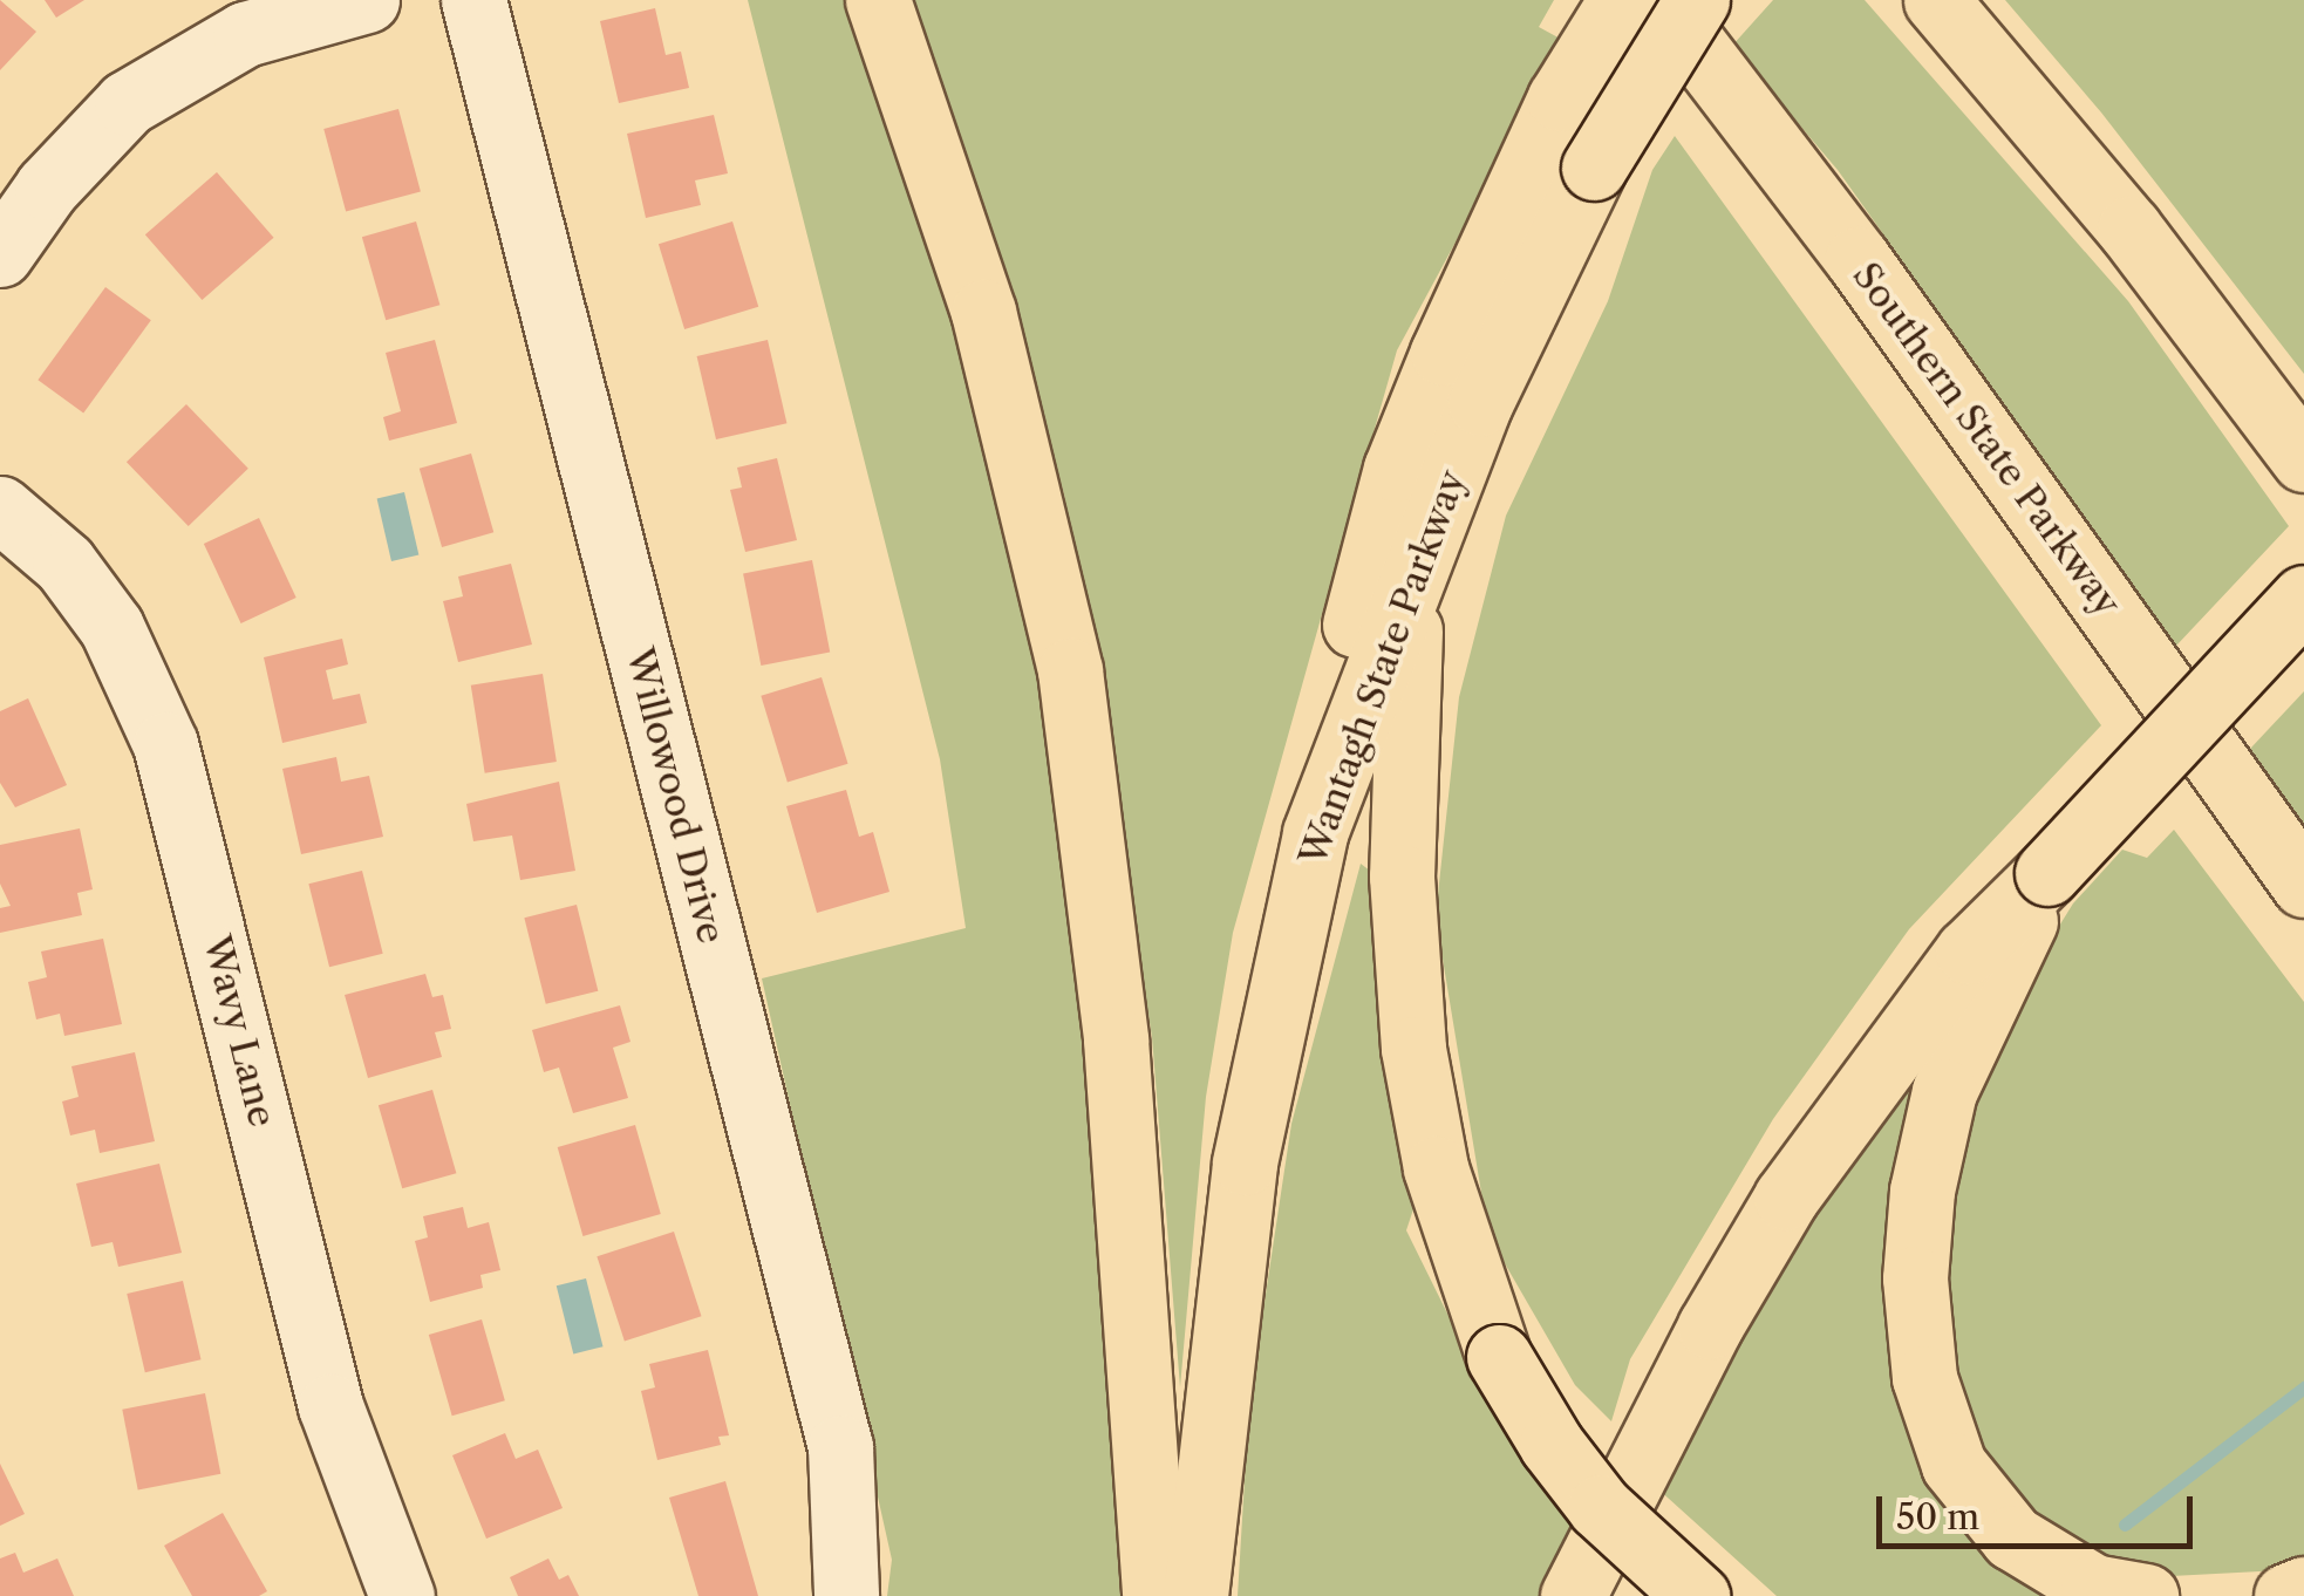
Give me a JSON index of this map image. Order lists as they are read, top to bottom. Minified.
{"streets":{"highway":["Southern State Parkway","Wantagh State Parkway"],"street":["Willowood Drive","Wavy Lane"]},"scale_bar":"50 m"}
